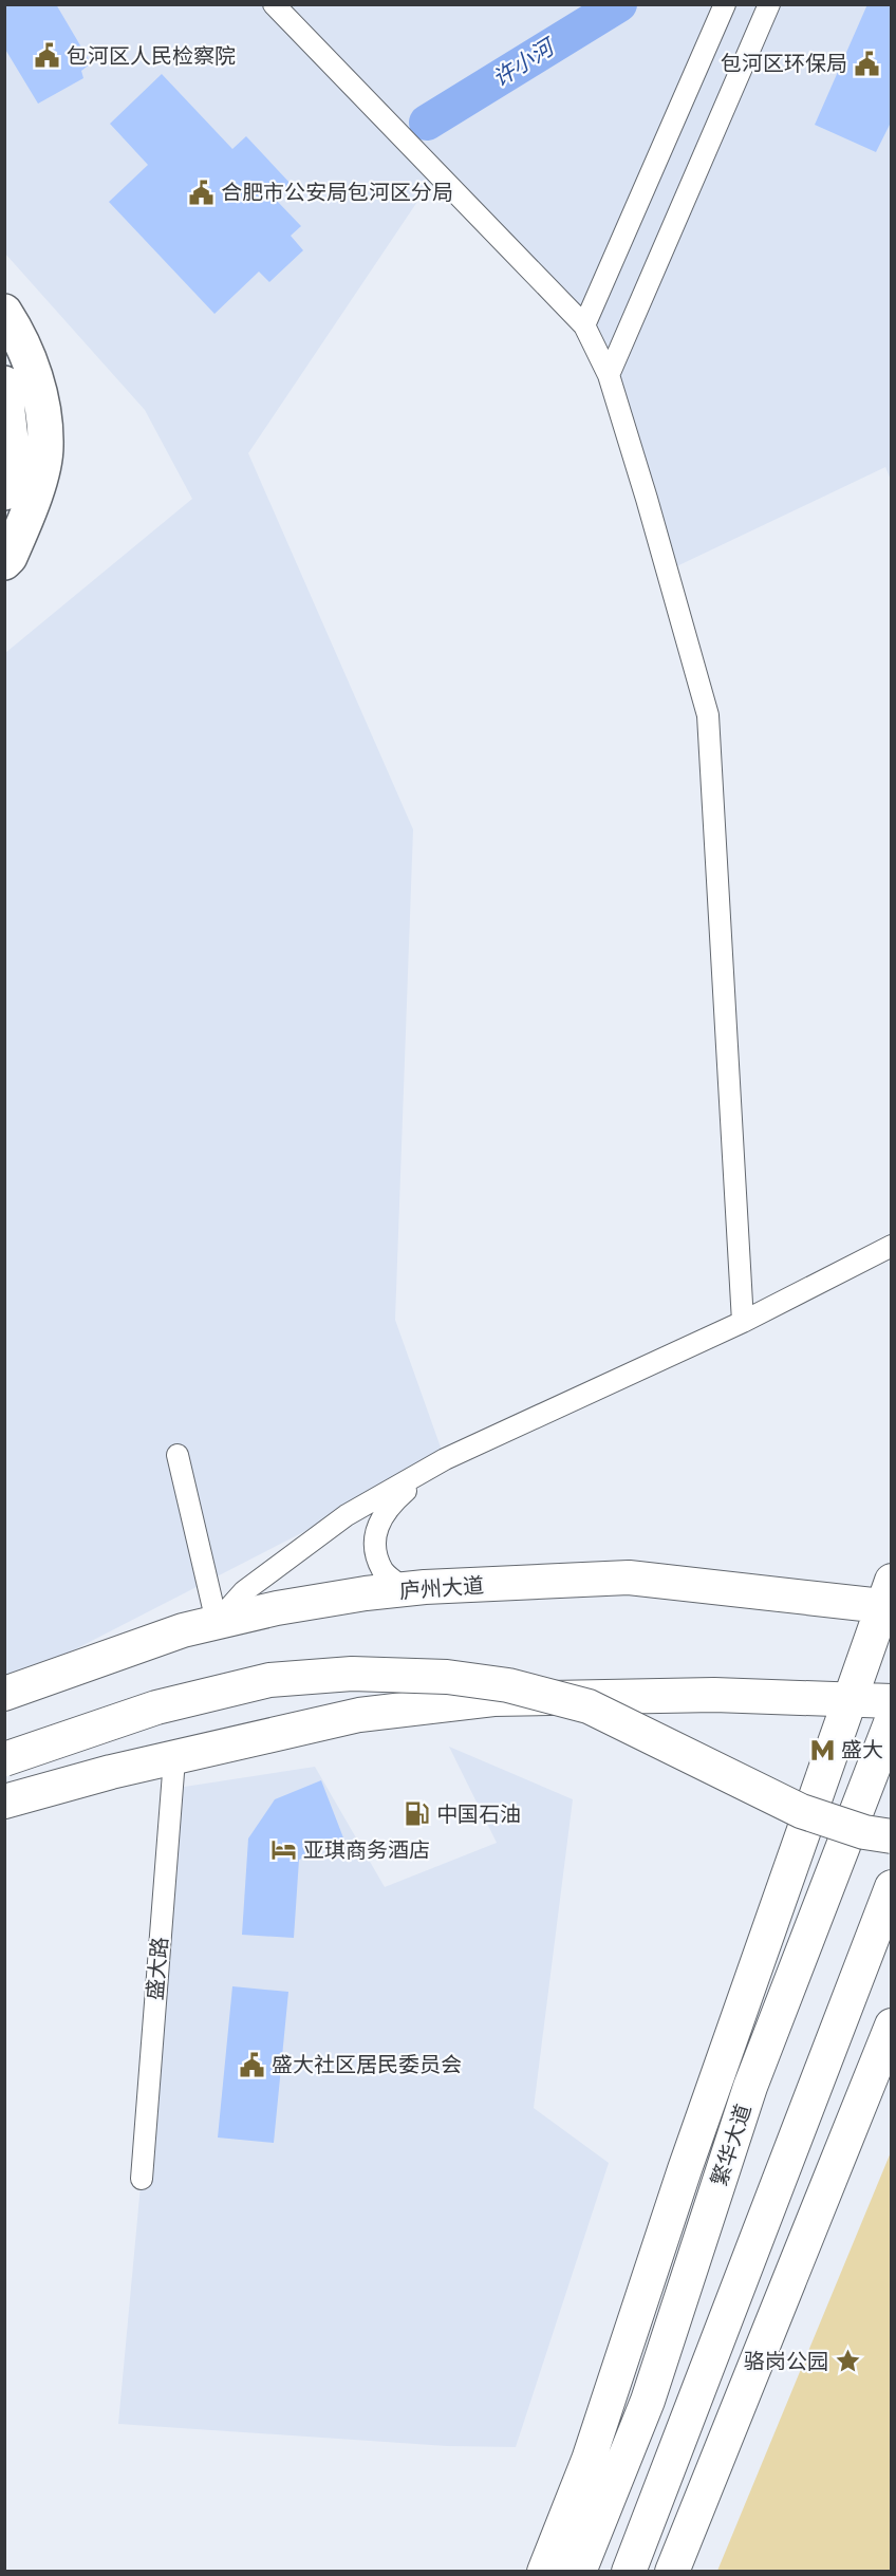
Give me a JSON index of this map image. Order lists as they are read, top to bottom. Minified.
{"streets":{"main road":["庐州大道","繁华大道"],"street":["盛大路"]},"water":["许小河"],"places":{"public building":["包河区人民检察院","包河区环保局","合肥市公安局包河区分局","盛大社区居民委员会"],"metro station":["盛大"],"fuel station":["中国石油"],"hotel":["亚琪商务酒店"],"place":["骆岗公园"]}}
